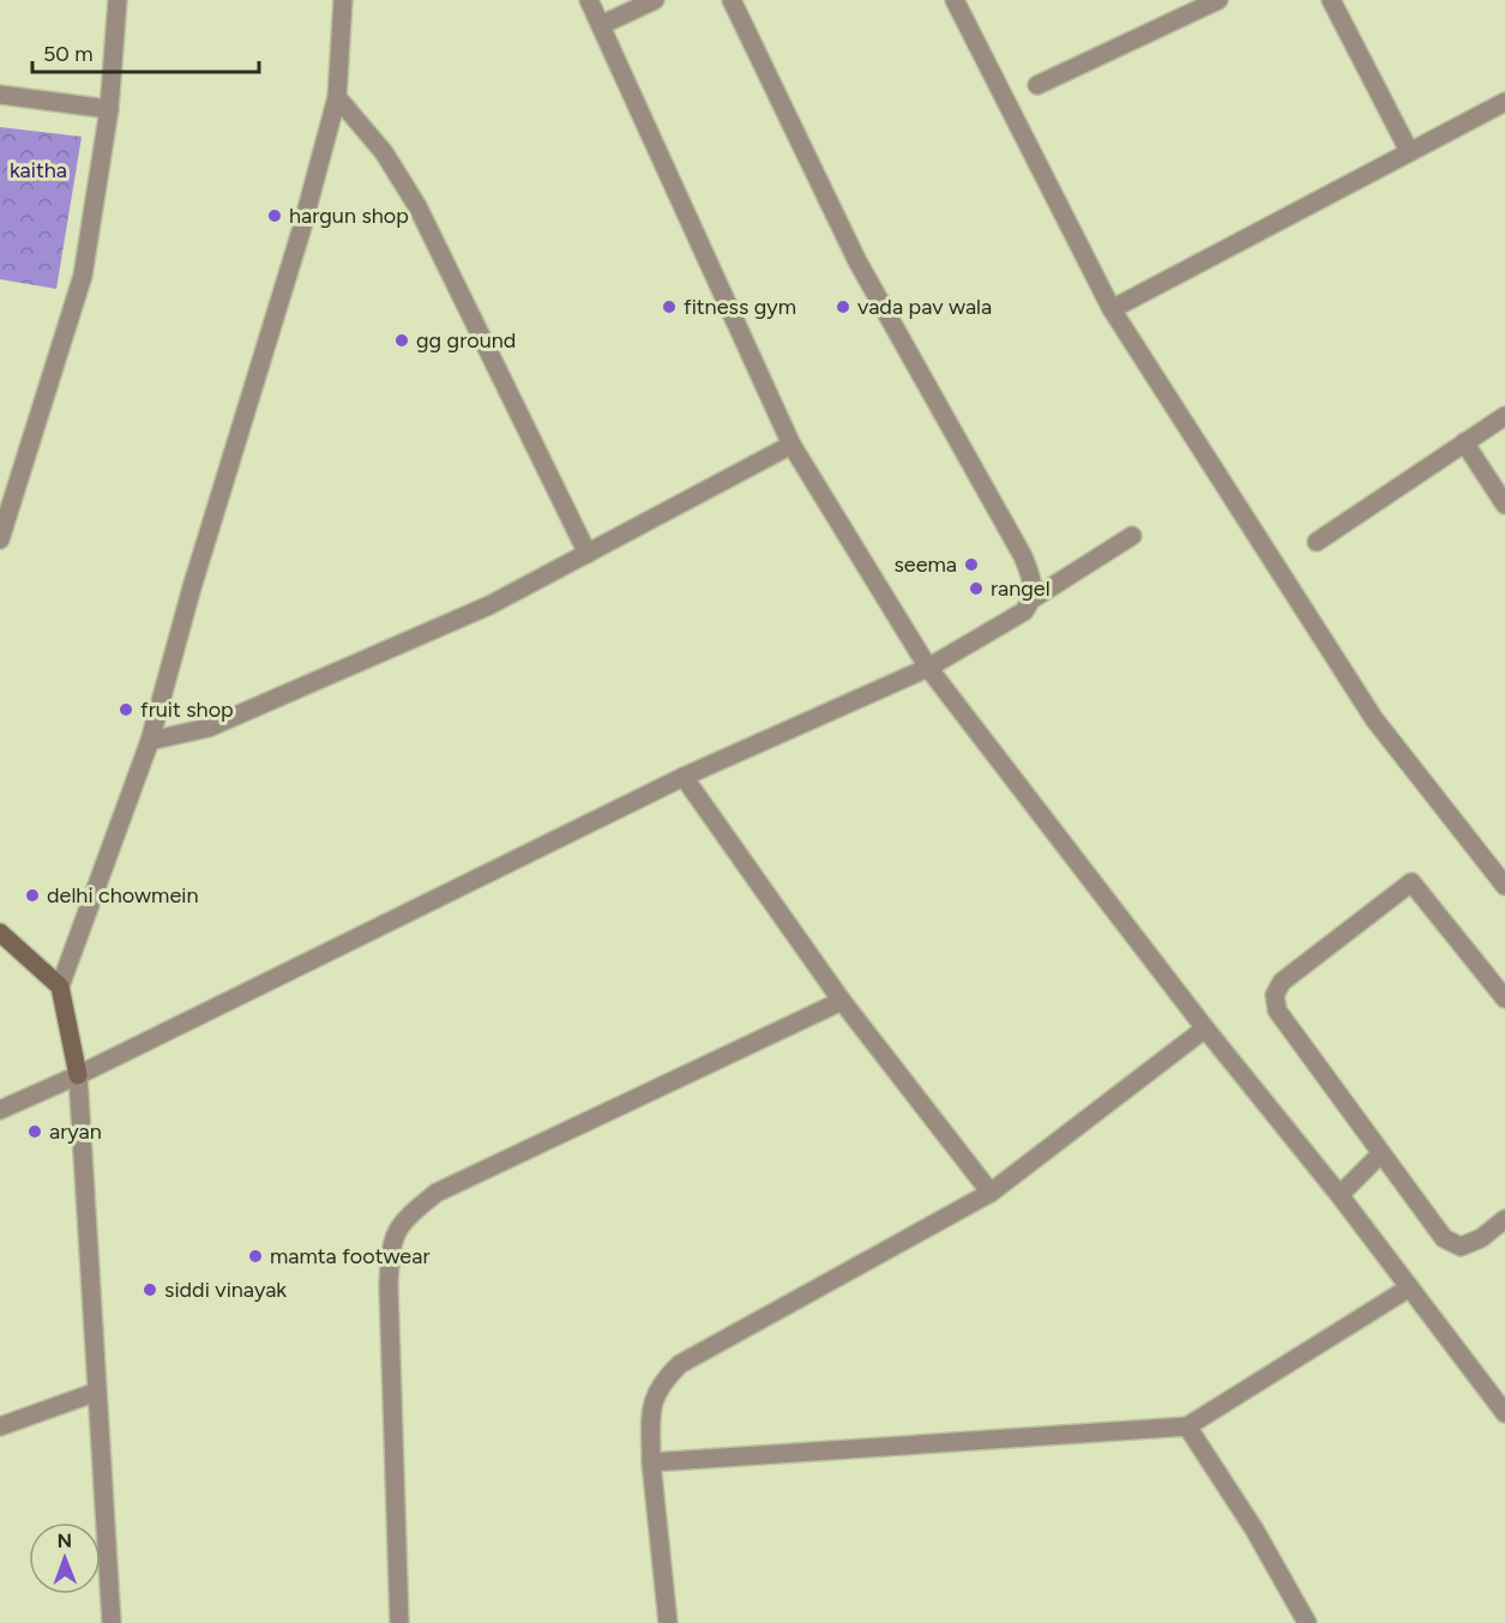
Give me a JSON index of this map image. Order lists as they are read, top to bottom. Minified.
{"parks":["kaitha"],"places":["hargun shop","fitness gym","vada pav wala","gg ground","seema","rangel","fruit shop","delhi chowmein","aryan","mamta footwear","siddi vinayak"],"scale_bar":"50 m","north":"top"}
